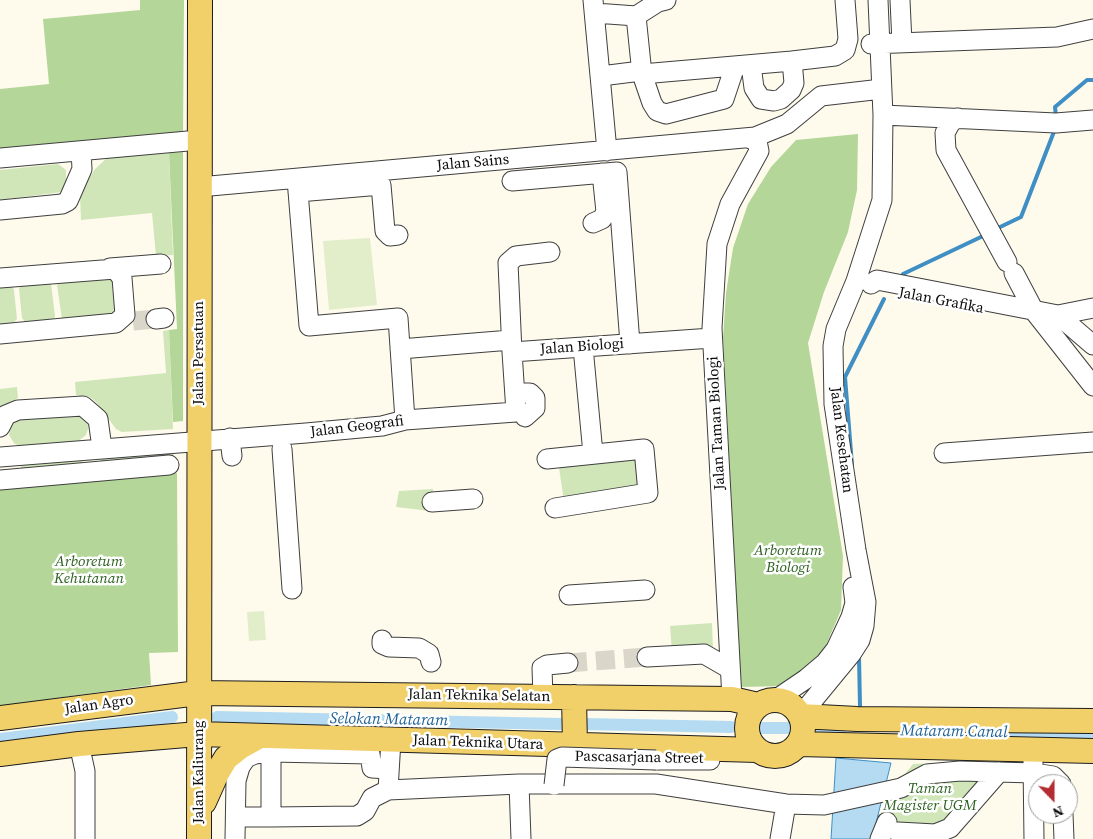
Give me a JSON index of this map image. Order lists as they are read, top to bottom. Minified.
{"streets":{"main road":["Jalan Persatuan","Jalan Teknika Selatan","Jalan Agro","Jalan Teknika Utara","Jalan Kaliurang"],"street":["Jalan Sains","Jalan Grafika","Jalan Biologi","Jalan Taman Biologi","Jalan Geografi","Jalan Kesehatan","Pascasarjana Street"]},"crossings":[["Jalan Sains","Jalan Persatuan"],["Jalan Sains","Jalan Taman Biologi"],["Jalan Sains","Jalan Kesehatan"],["Jalan Grafika","Jalan Kesehatan"],["Jalan Biologi","Jalan Taman Biologi"],["Jalan Biologi","Jalan Geografi"],["Jalan Persatuan","Jalan Geografi"],["Jalan Persatuan","Jalan Teknika Selatan"],["Jalan Persatuan","Jalan Agro"],["Jalan Persatuan","Jalan Teknika Utara"],["Jalan Persatuan","Jalan Kaliurang"],["Jalan Taman Biologi","Jalan Teknika Selatan"],["Jalan Kesehatan","Jalan Teknika Selatan"],["Jalan Kesehatan","Jalan Teknika Utara"],["Jalan Teknika Selatan","Jalan Agro"],["Jalan Teknika Selatan","Jalan Teknika Utara"],["Jalan Teknika Selatan","Jalan Kaliurang"],["Jalan Agro","Jalan Teknika Utara"],["Jalan Agro","Jalan Kaliurang"],["Jalan Teknika Utara","Pascasarjana Street"],["Jalan Teknika Utara","Jalan Kaliurang"]],"water":["Selokan Mataram","Mataram Canal"],"parks":["Arboretum Biologi","Arboretum Kehutanan","Taman Magister UGM"],"north":"bottom"}
